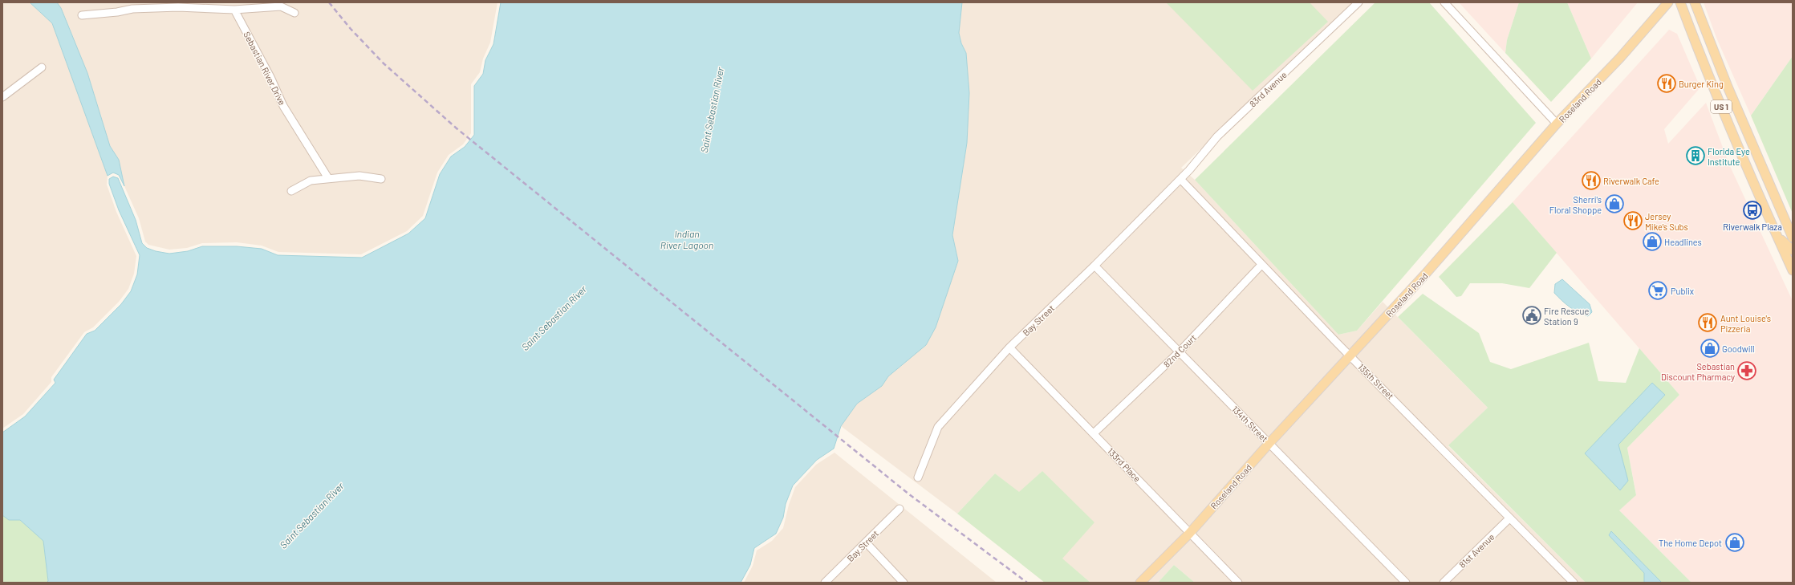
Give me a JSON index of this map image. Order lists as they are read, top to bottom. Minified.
{"streets":{"main road":["Roseland Road","US 1"],"street":["Sebastian River Drive","83rd Avenue","Bay Street","82nd Court","135th Street","134th Street","133rd Place","81st Avenue"]},"crossings":[["83rd Avenue","Bay Street"],["83rd Avenue","135th Street"],["Roseland Road","135th Street"],["Roseland Road","134th Street"],["Roseland Road","133rd Place"],["Bay Street","135th Street"],["Bay Street","134th Street"],["Bay Street","133rd Place"],["82nd Court","135th Street"],["82nd Court","134th Street"],["82nd Court","133rd Place"],["135th Street","81st Avenue"]],"water":["Saint Sebastian River","Indian River Lagoon"],"places":{"restaurant":["Burger King","Riverwalk Cafe","Jersey Mike's Subs","Aunt Louise's Pizzeria"],"building":["Florida Eye Institute"],"shop":["Sherri's Floral Shoppe","Headlines","Goodwill","The Home Depot"],"bus stop":["Riverwalk Plaza"],"supermarket":["Publix"],"public building":["Fire Rescue Station 9"],"pharmacy":["Sebastian Discount Pharmacy"]}}
